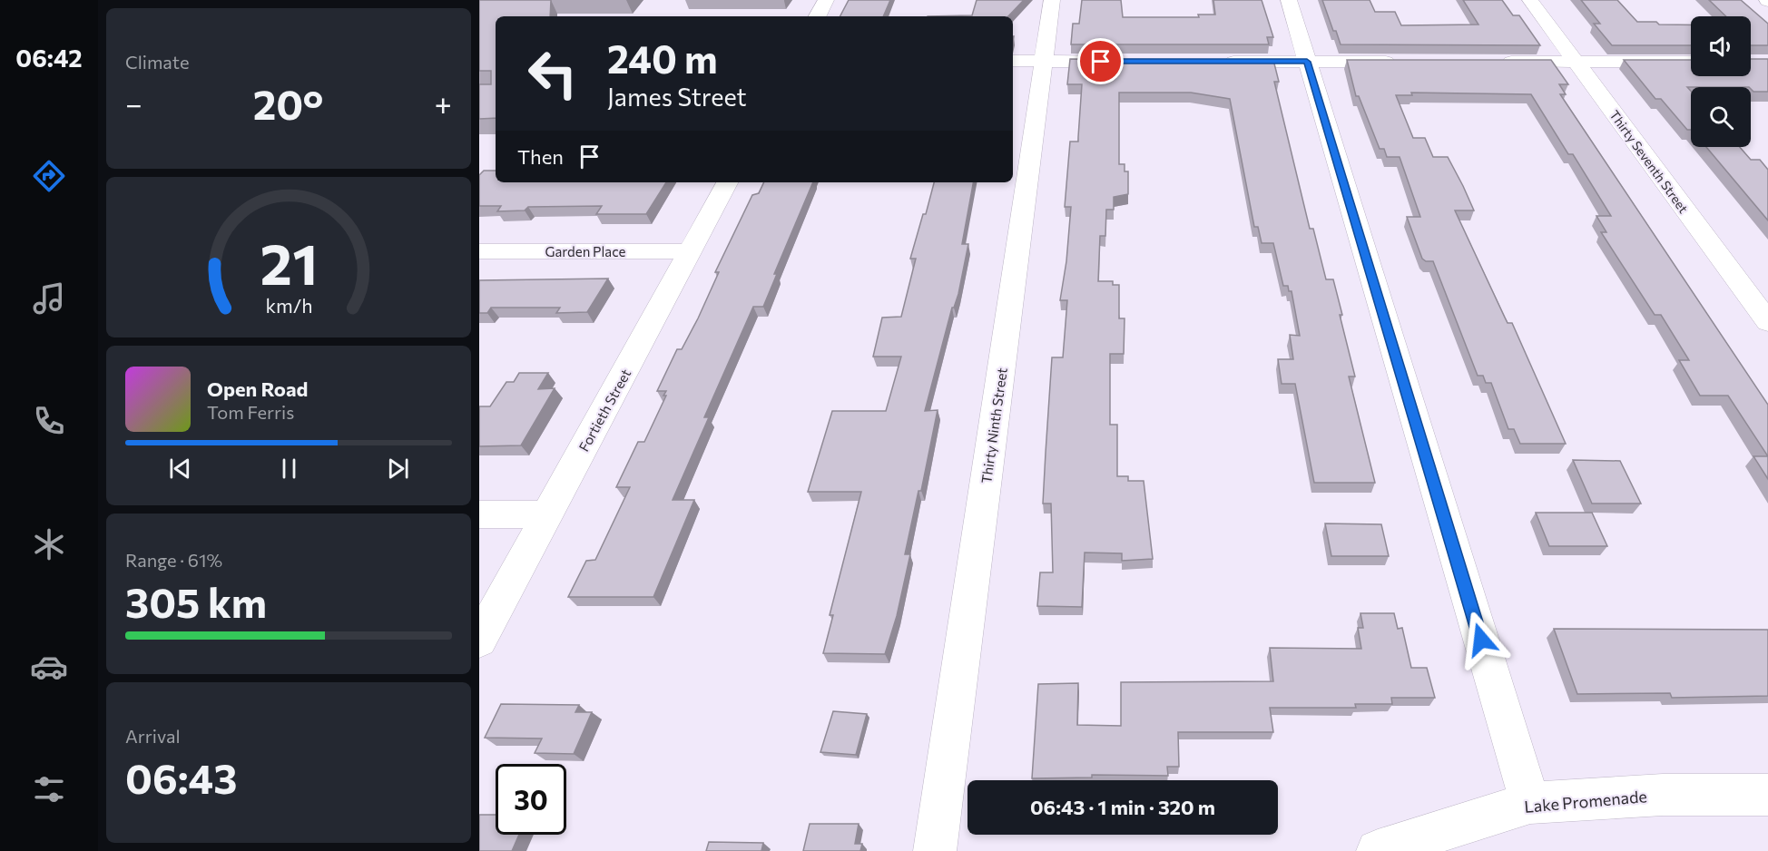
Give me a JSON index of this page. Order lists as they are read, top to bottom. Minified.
{"streets":{"street":["Thirty Seventh Street","Garden Place","Fortieth Street","Thirty Ninth Street","Lake Promenade"]},"crossings":[["Garden Place","Fortieth Street"]],"page":{"tabs":"06:42","tile":["Climate",["Range · 61%","305 km"],["Arrival","06:43"]],"turn":["240 m","James Street"],"heat":["−","20°","+"],"then":"Then","song":["Open Road","Tom Ferris"],"limit":"30","trip":"06:43 · 1 min · 320 m","gauge":["21","km/h"]}}
